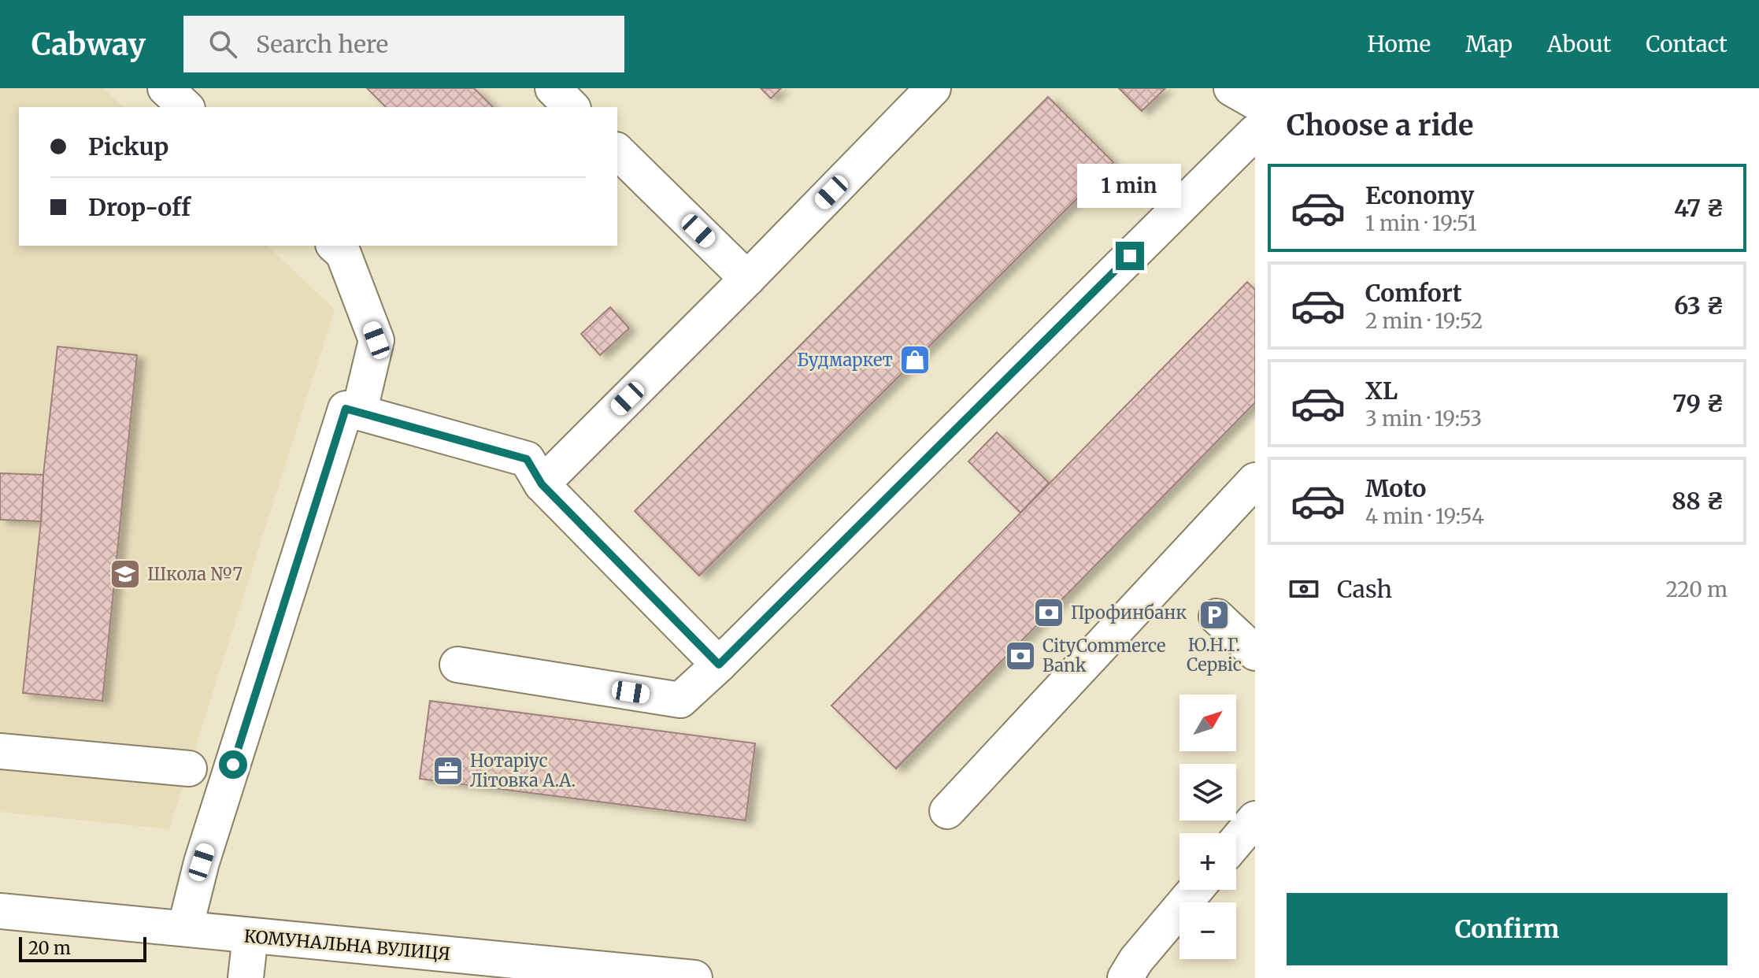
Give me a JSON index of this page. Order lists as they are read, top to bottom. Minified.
{"streets":{"street":["КОМУНАЛЬНА ВУЛИЦЯ"]},"places":{"shop":["Будмаркет"],"school or university":["Школа №7"],"bank":["Профинбанк","CityCommerce Bank"],"parking":["Ю.Н.Г. Сервіс"],"office":["Нотаріус Літовка А.А."]},"scale_bar":"20 m","north":"top right","page":{"header":"Cabway","search":"Search here","nav":["Home","Map","About","Contact"],"heading":"Choose a ride","banner":["Pickup","Drop-off"],"bubble":"1 min","list":[{"name":"Economy","note":"1 min · 19:51","value":"47 ₴"},{"name":"Comfort","note":"2 min · 19:52","value":"63 ₴"},{"name":"XL","note":"3 min · 19:53","value":"79 ₴"},{"name":"Moto","note":"4 min · 19:54","value":"88 ₴"}],"pay":["Cash","220 m"],"map_buttons":["+","−"],"buttons":"Confirm","scale":"20 m"}}
